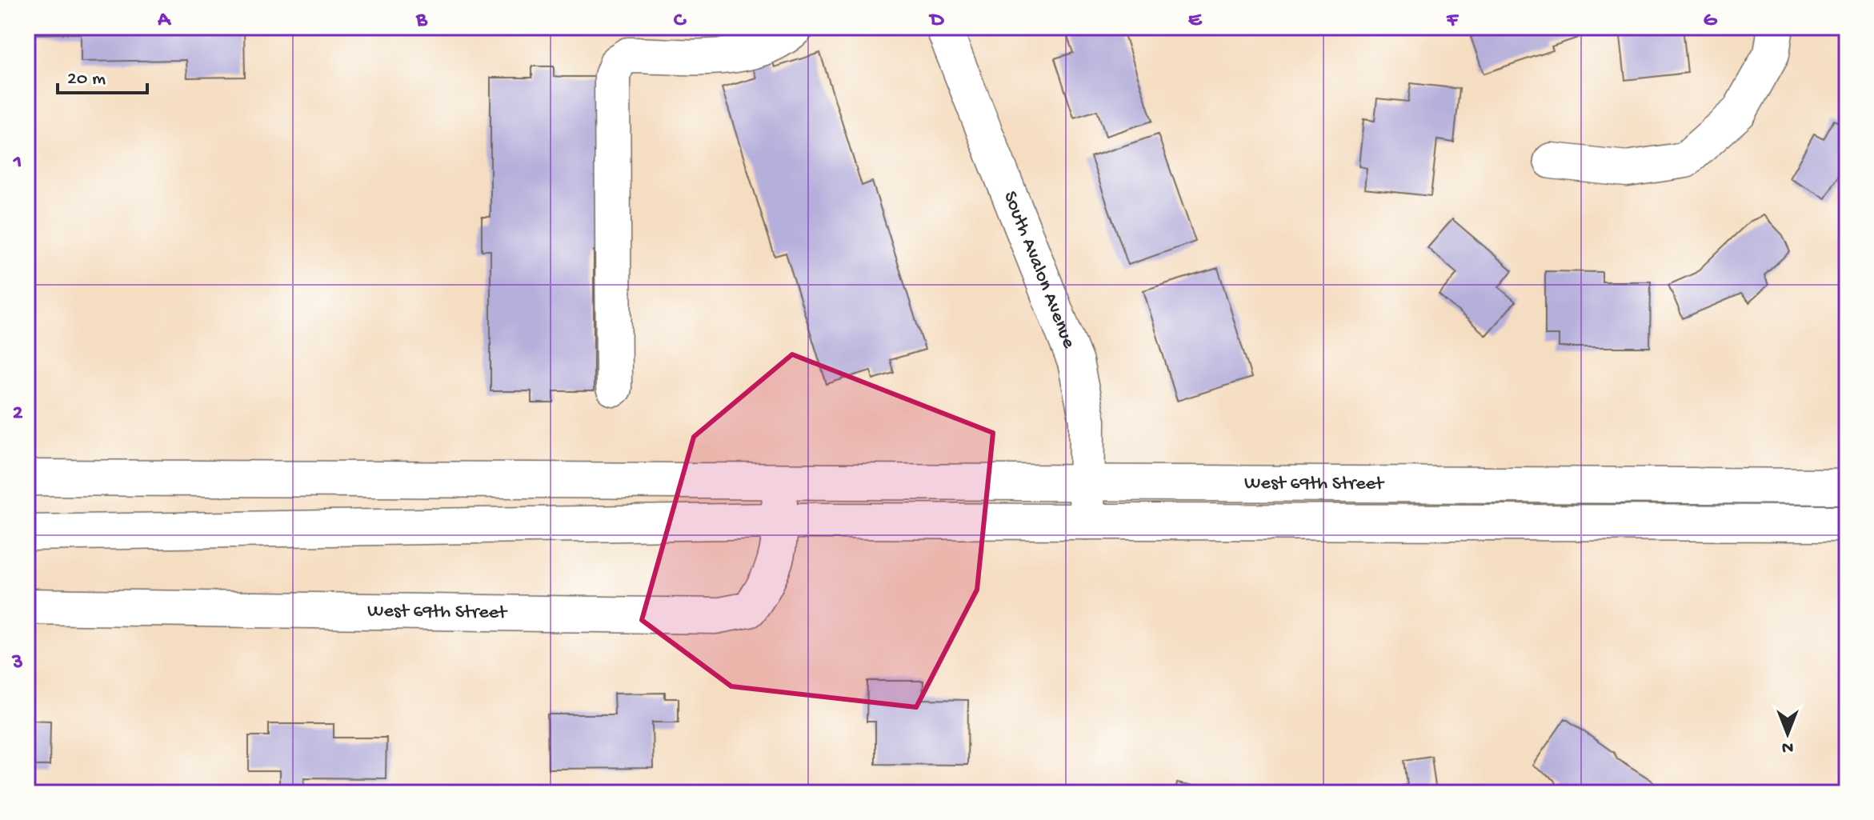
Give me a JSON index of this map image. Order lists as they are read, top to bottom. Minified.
{"streets":{"main road":["South Avalon Avenue","West 69th Street"]},"crossings":[["South Avalon Avenue","West 69th Street"]],"scale_bar":"20 m","north":"bottom","grid":{"columns":["A","B","C","D","E","F","G"],"rows":["1","2","3"]}}
